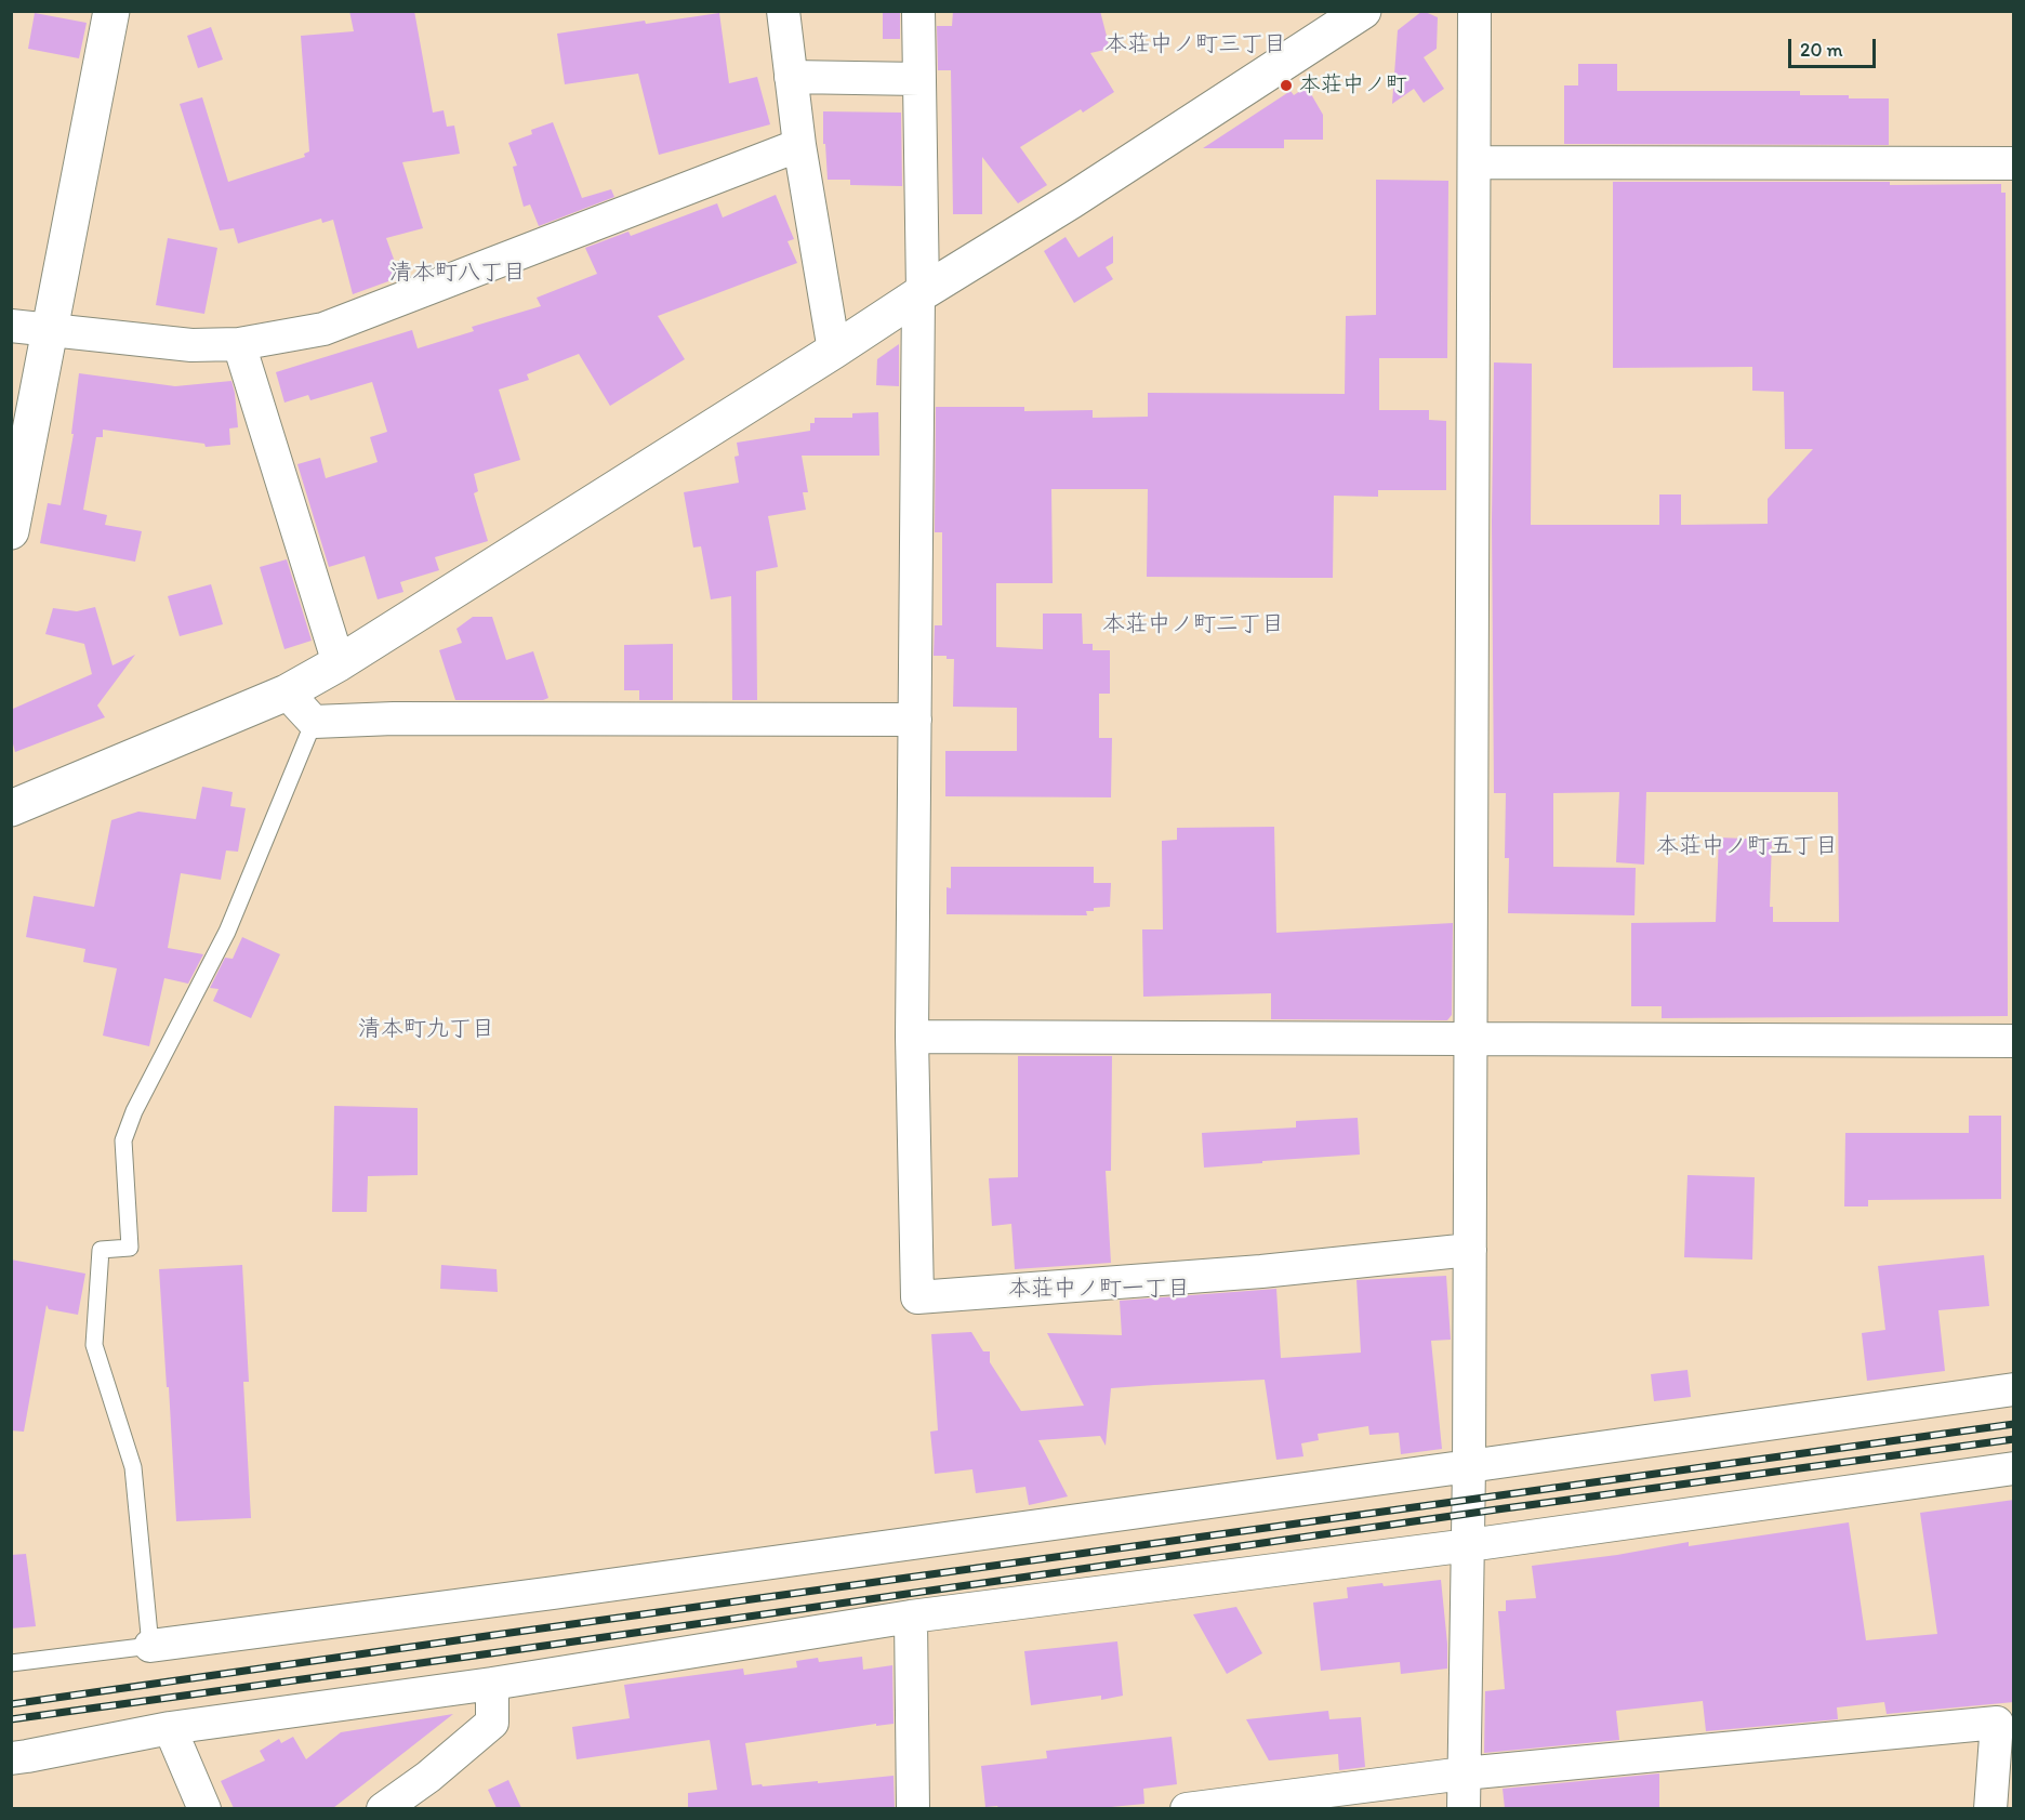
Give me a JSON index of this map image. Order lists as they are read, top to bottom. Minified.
{"districts":["本荘中ノ町三丁目","清本町八丁目","本荘中ノ町二丁目","本荘中ノ町五丁目","清本町九丁目","本荘中ノ町一丁目"],"places":["本荘中ノ町"],"scale_bar":"20 m"}
